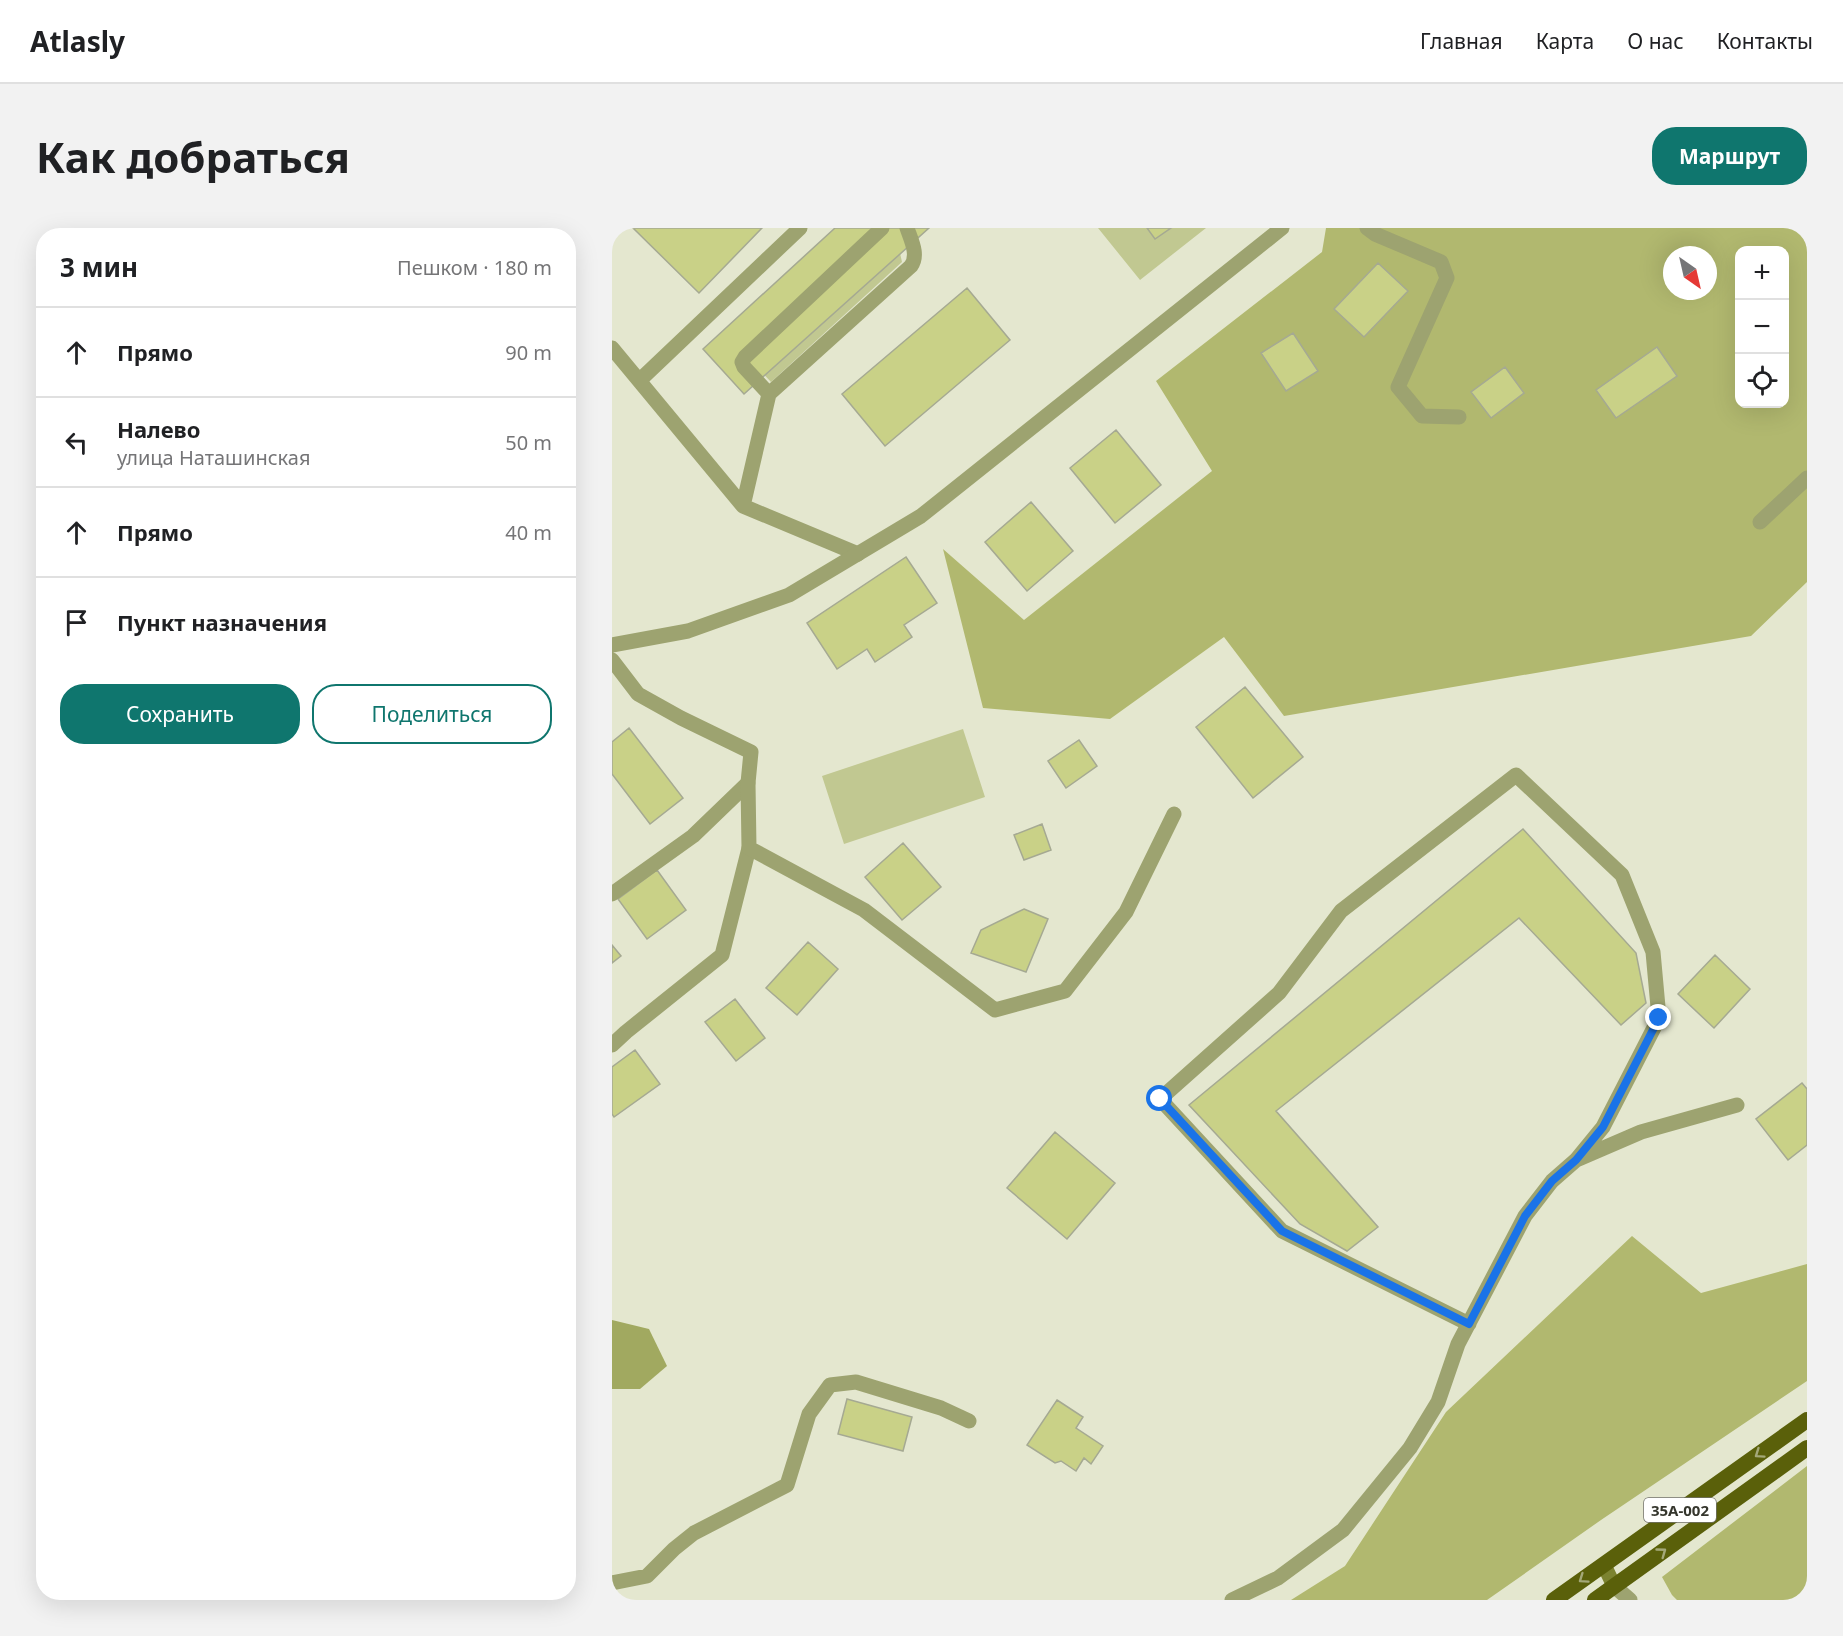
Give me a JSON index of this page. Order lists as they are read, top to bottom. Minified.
{"streets":{"highway":["35А-002"]},"north":"bottom right","page":{"header":"Atlasly","nav":["Главная","Карта","О нас","Контакты"],"buttons":["Маршрут",["Сохранить","Поделиться"]],"title":"Как добраться","heading":["3 мин","Пешком · 180 m"],"map_buttons":["+","−"],"list":[["Прямо","90 m"],["Налево","улица Наташинская","50 m"],["Прямо","40 m"],"Пункт назначения"]}}
